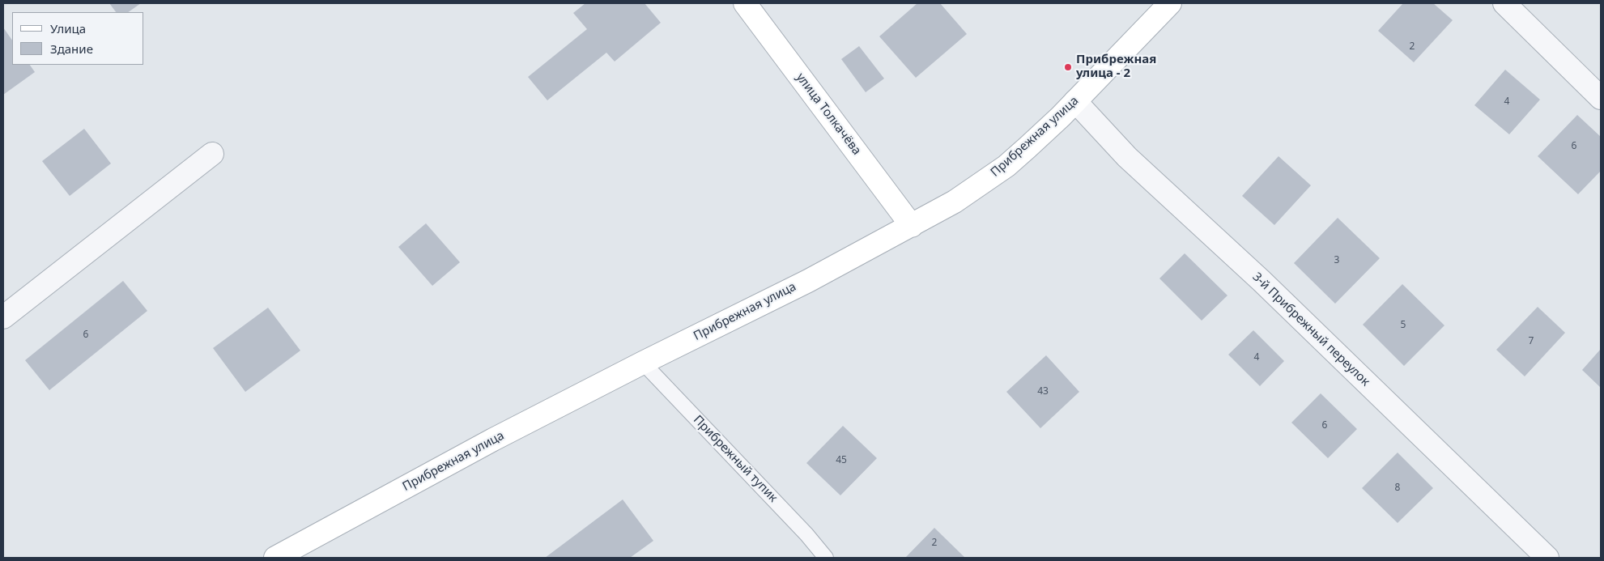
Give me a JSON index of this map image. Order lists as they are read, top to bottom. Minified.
{"streets":{"street":["улица Толкачёва","Прибрежная улица","3-й Прибрежный переулок"],"lane":["Прибрежный тупик"]},"crossings":[["улица Толкачёва","Прибрежная улица"],["Прибрежная улица","3-й Прибрежный переулок"],["Прибрежная улица","Прибрежный тупик"]],"places":["Прибрежная улица - 2"],"house_numbers":["2","4","6","3","5","6","7","4","43","6","45","8","2"],"legend":["Улица","Здание"]}
